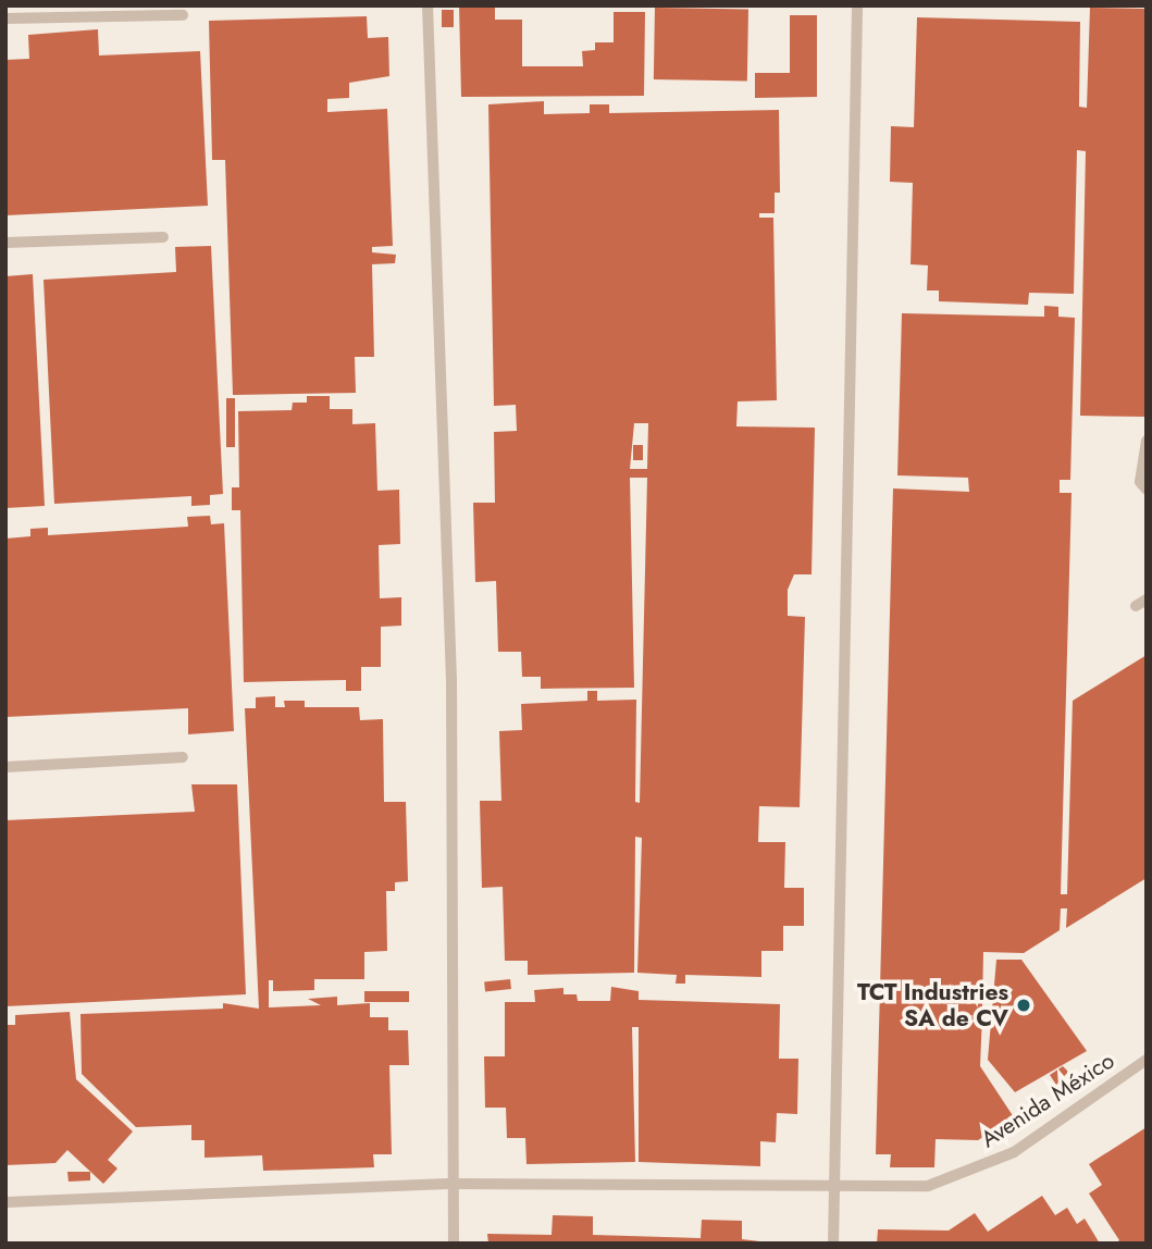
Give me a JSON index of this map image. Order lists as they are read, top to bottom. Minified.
{"streets":{"lane":["Avenida México"]},"places":["TCT Industries SA de CV"]}
